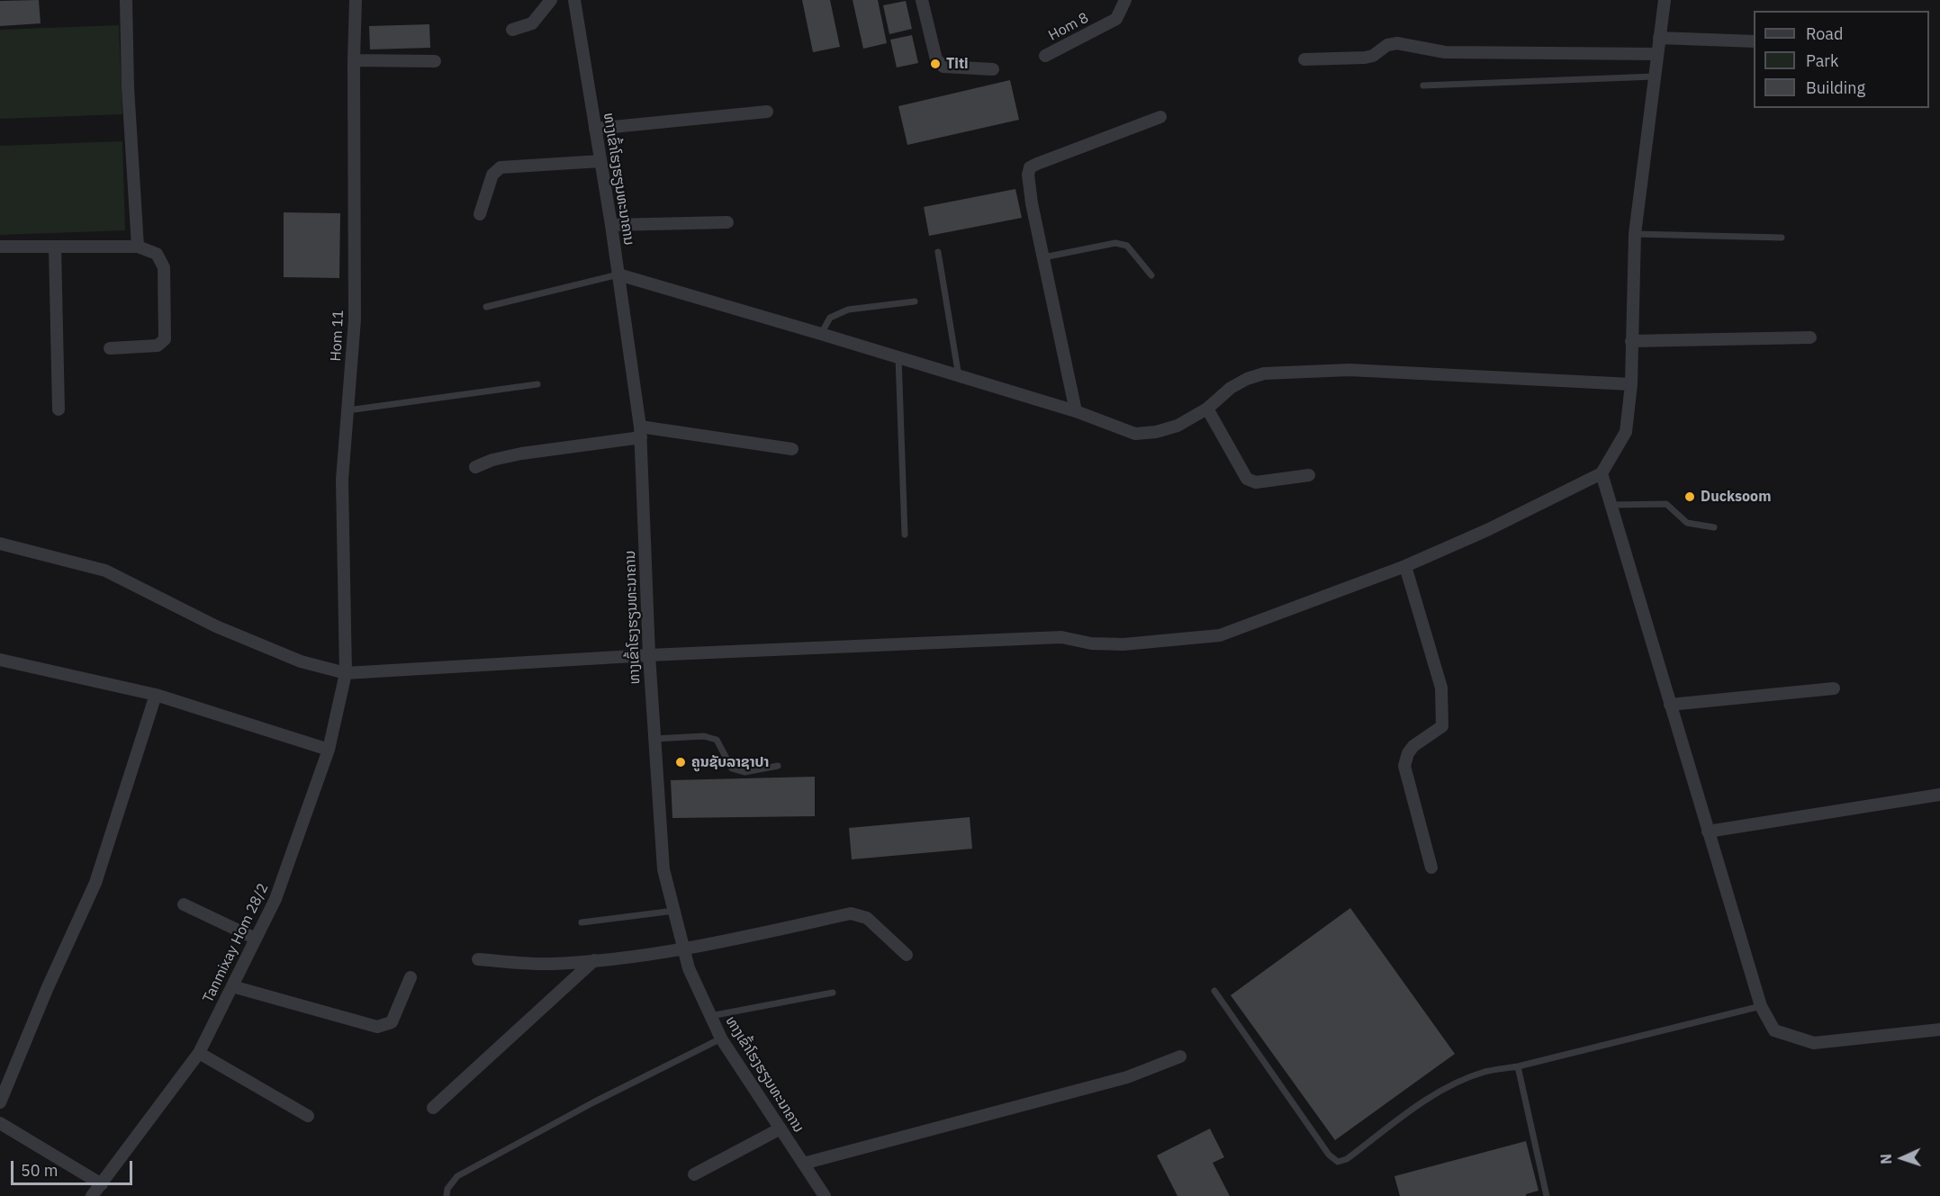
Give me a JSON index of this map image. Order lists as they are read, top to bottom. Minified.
{"streets":{"street":["Hom 8","ທາງເຂົ້າໂຮງຮຽນທະນາຄານ","Hom 11","Tanmixay Hom 28/2"]},"crossings":[["Hom 11","Tanmixay Hom 28/2"]],"places":["Titi","Ducksoom","ຄູນຊັບລາຊາປາ"],"legend":["Road","Park","Building"],"scale_bar":"50 m","north":"left"}
